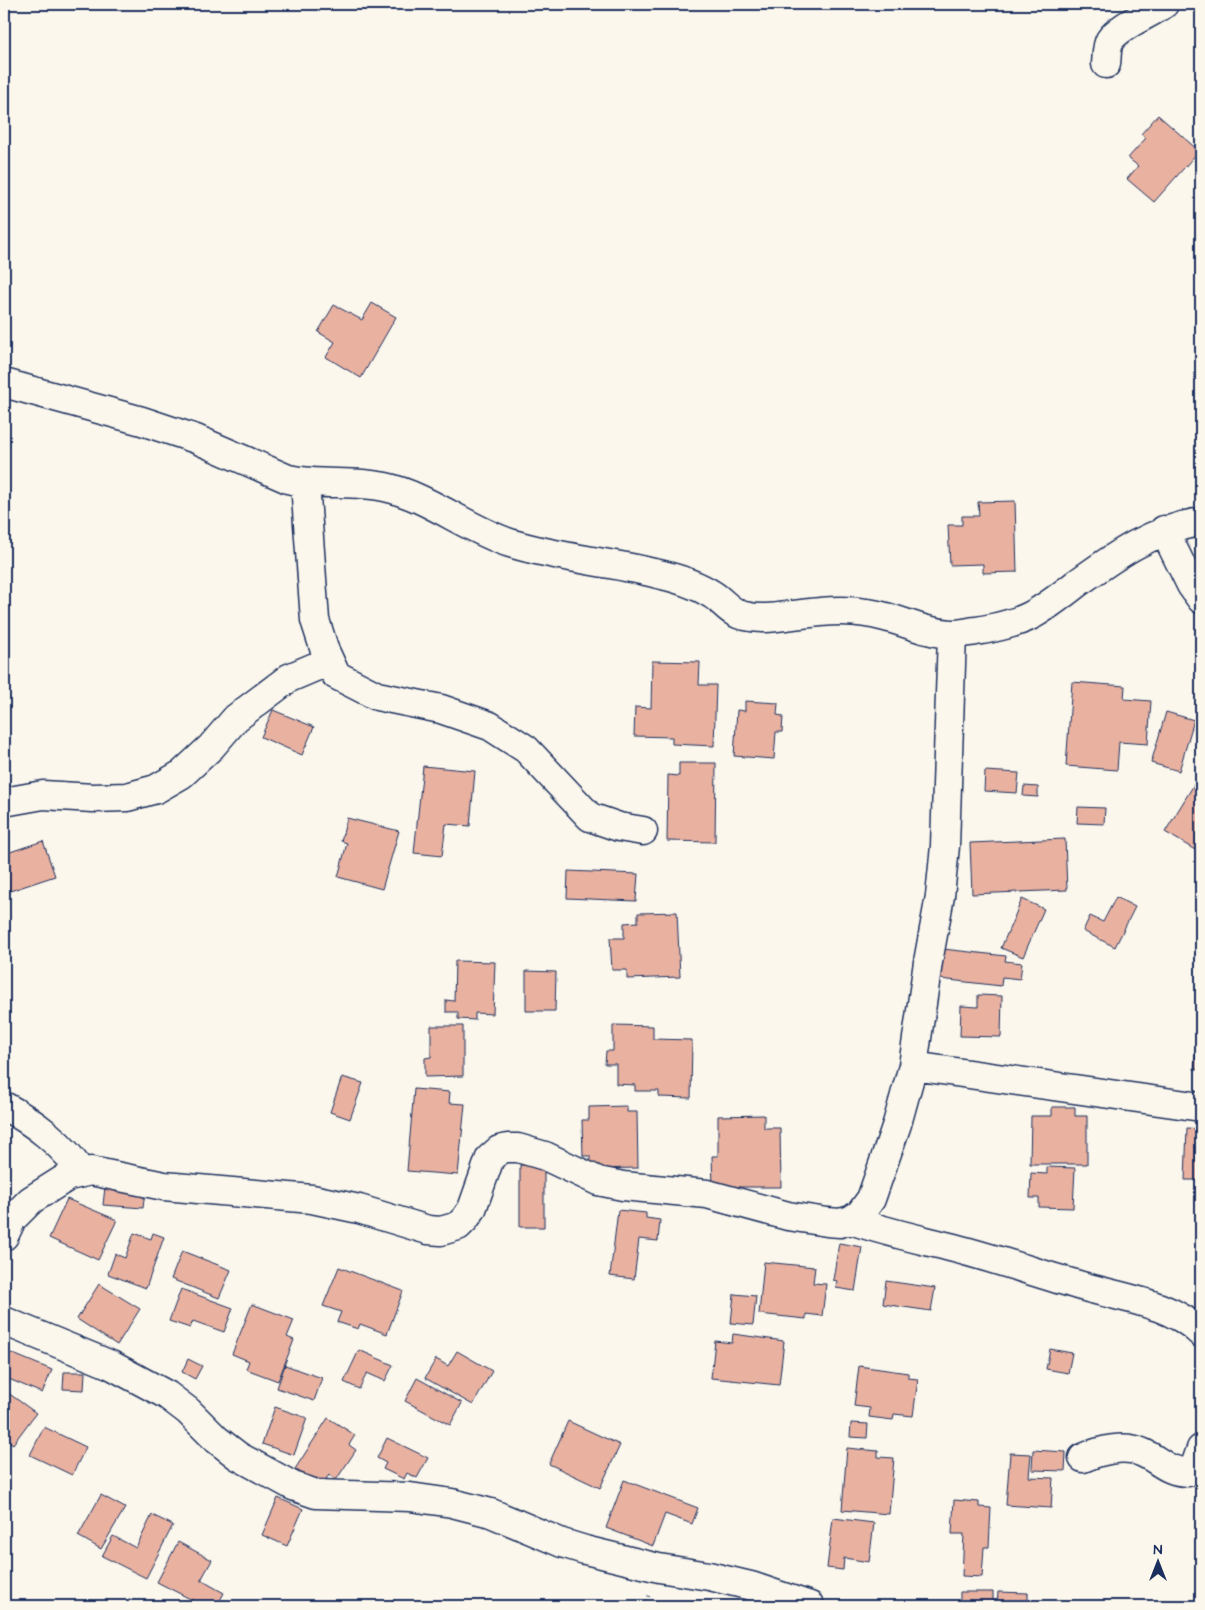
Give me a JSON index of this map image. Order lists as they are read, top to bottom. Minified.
{"north":"top"}
